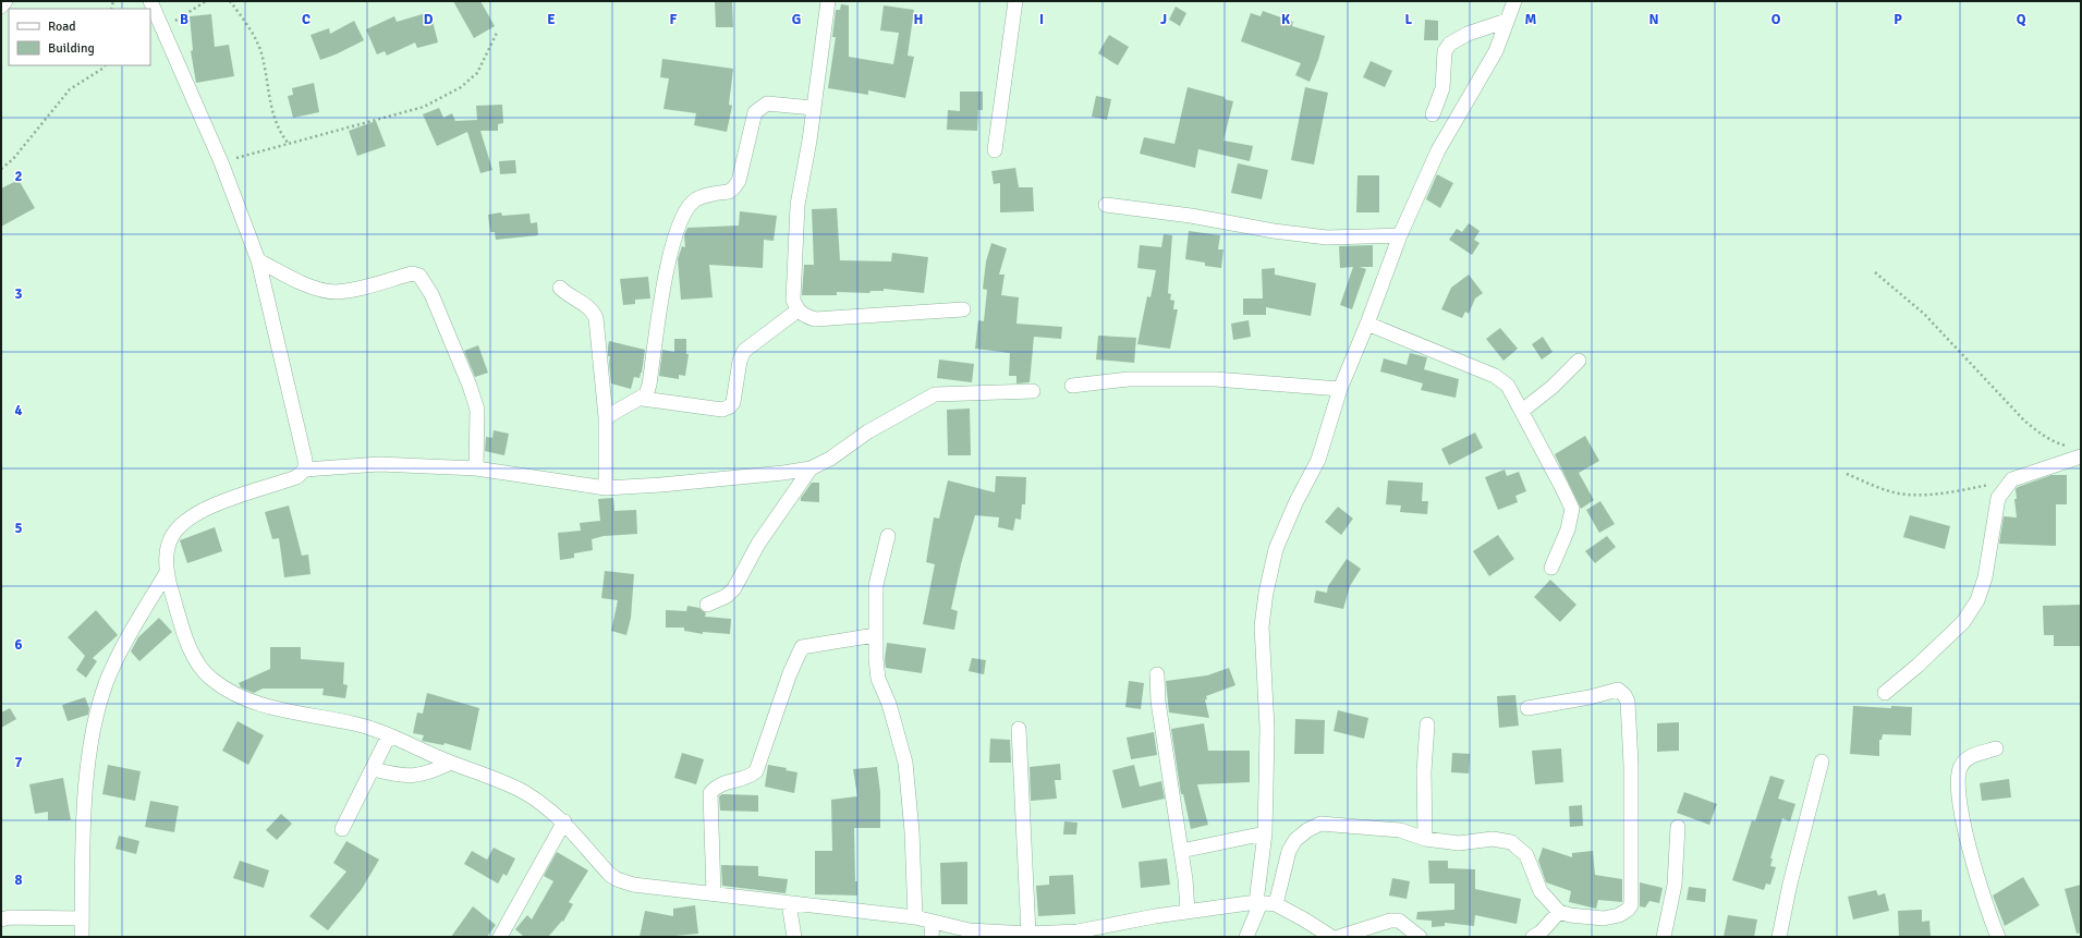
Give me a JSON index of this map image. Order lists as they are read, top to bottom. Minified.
{"legend":["Road","Building"],"grid":{"columns":["B","C","D","E","F","G","H","I","J","K","L","M","N","O","P","Q"],"rows":["2","3","4","5","6","7","8"]}}
